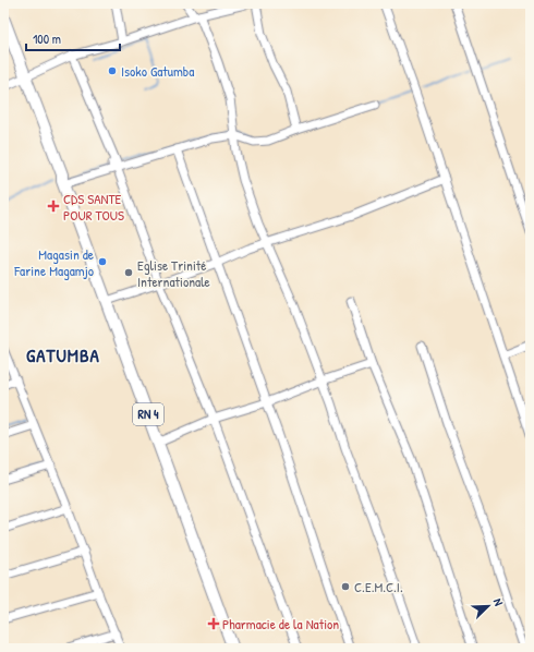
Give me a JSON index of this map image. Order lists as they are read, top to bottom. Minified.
{"streets":{"main road":["RN 4"]},"districts":["GATUMBA"],"places":{"other":["Isoko Gatumba","Magasin de Farine Magamjo","Eglise Trinité Internationale","C.E.M.C.I."],"health":["CDS SANTE POUR TOUS","Pharmacie de la Nation"]},"scale_bar":"100 m","north":"top right"}
